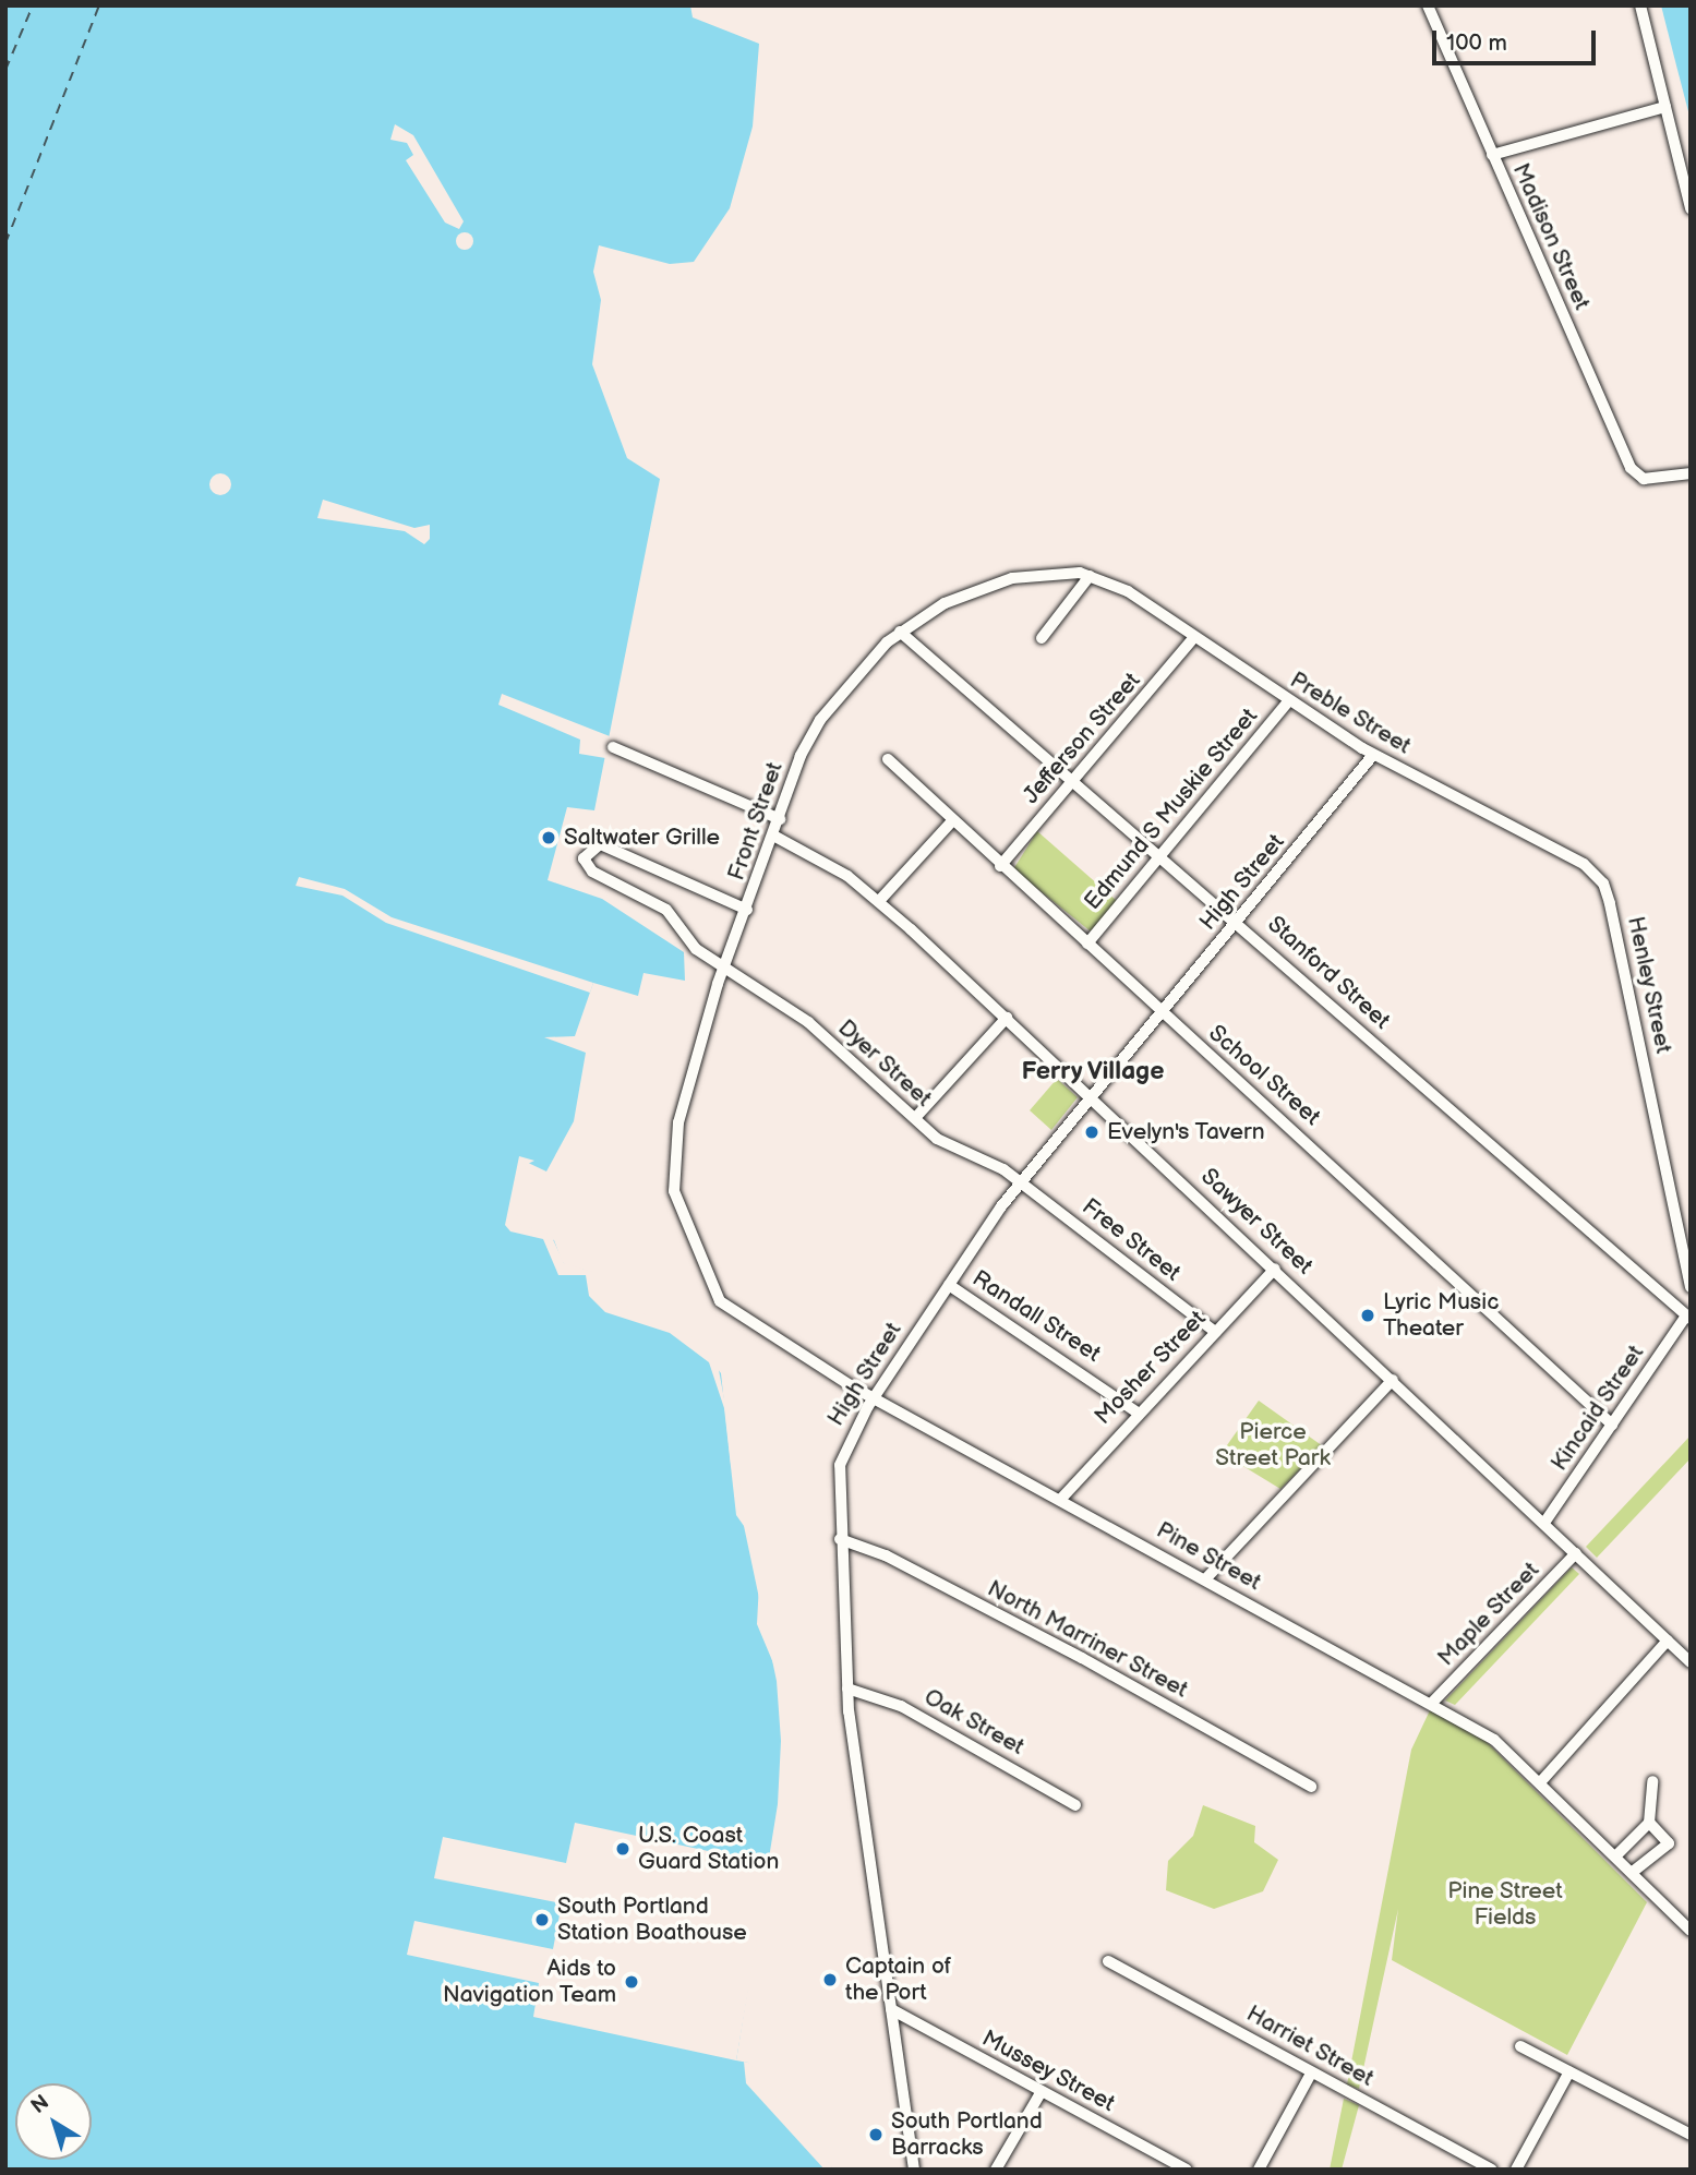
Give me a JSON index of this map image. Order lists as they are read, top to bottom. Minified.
{"streets":{"street":["Madison Street","Preble Street","Jefferson Street","Edmund S Muskie Street","Front Street","High Street","Stanford Street","Henley Street","Dyer Street","School Street","Sawyer Street","Free Street","Randall Street","Mosher Street","Kincaid Street","Pine Street","Maple Street","North Marriner Street","Oak Street","Harriet Street","Mussey Street"]},"crossings":[["Preble Street","Jefferson Street"],["Preble Street","Edmund S Muskie Street"],["Preble Street","Front Street"],["Preble Street","High Street"],["Preble Street","Henley Street"],["Jefferson Street","Stanford Street"],["Jefferson Street","School Street"],["Edmund S Muskie Street","Stanford Street"],["Edmund S Muskie Street","School Street"],["Front Street","Stanford Street"],["Front Street","Dyer Street"],["Front Street","Sawyer Street"],["Front Street","Pine Street"],["High Street","Stanford Street"],["High Street","Dyer Street"],["High Street","School Street"],["High Street","Sawyer Street"],["High Street","Free Street"],["High Street","Randall Street"],["High Street","Pine Street"],["High Street","North Marriner Street"],["High Street","Oak Street"],["High Street","Mussey Street"],["Stanford Street","Kincaid Street"],["Dyer Street","Free Street"],["School Street","Kincaid Street"],["Sawyer Street","Mosher Street"],["Sawyer Street","Kincaid Street"],["Sawyer Street","Maple Street"],["Free Street","Mosher Street"],["Randall Street","Mosher Street"],["Mosher Street","Pine Street"],["Pine Street","Maple Street"]],"districts":["Ferry Village"],"parks":["Pierce Street Park","Pine Street Fields"],"places":["Saltwater Grille","Evelyn's Tavern","Lyric Music Theater","U.S. Coast Guard Station","South Portland Station Boathouse","Captain of the Port","Aids to Navigation Team","South Portland Barracks"],"scale_bar":"100 m","north":"top left"}
